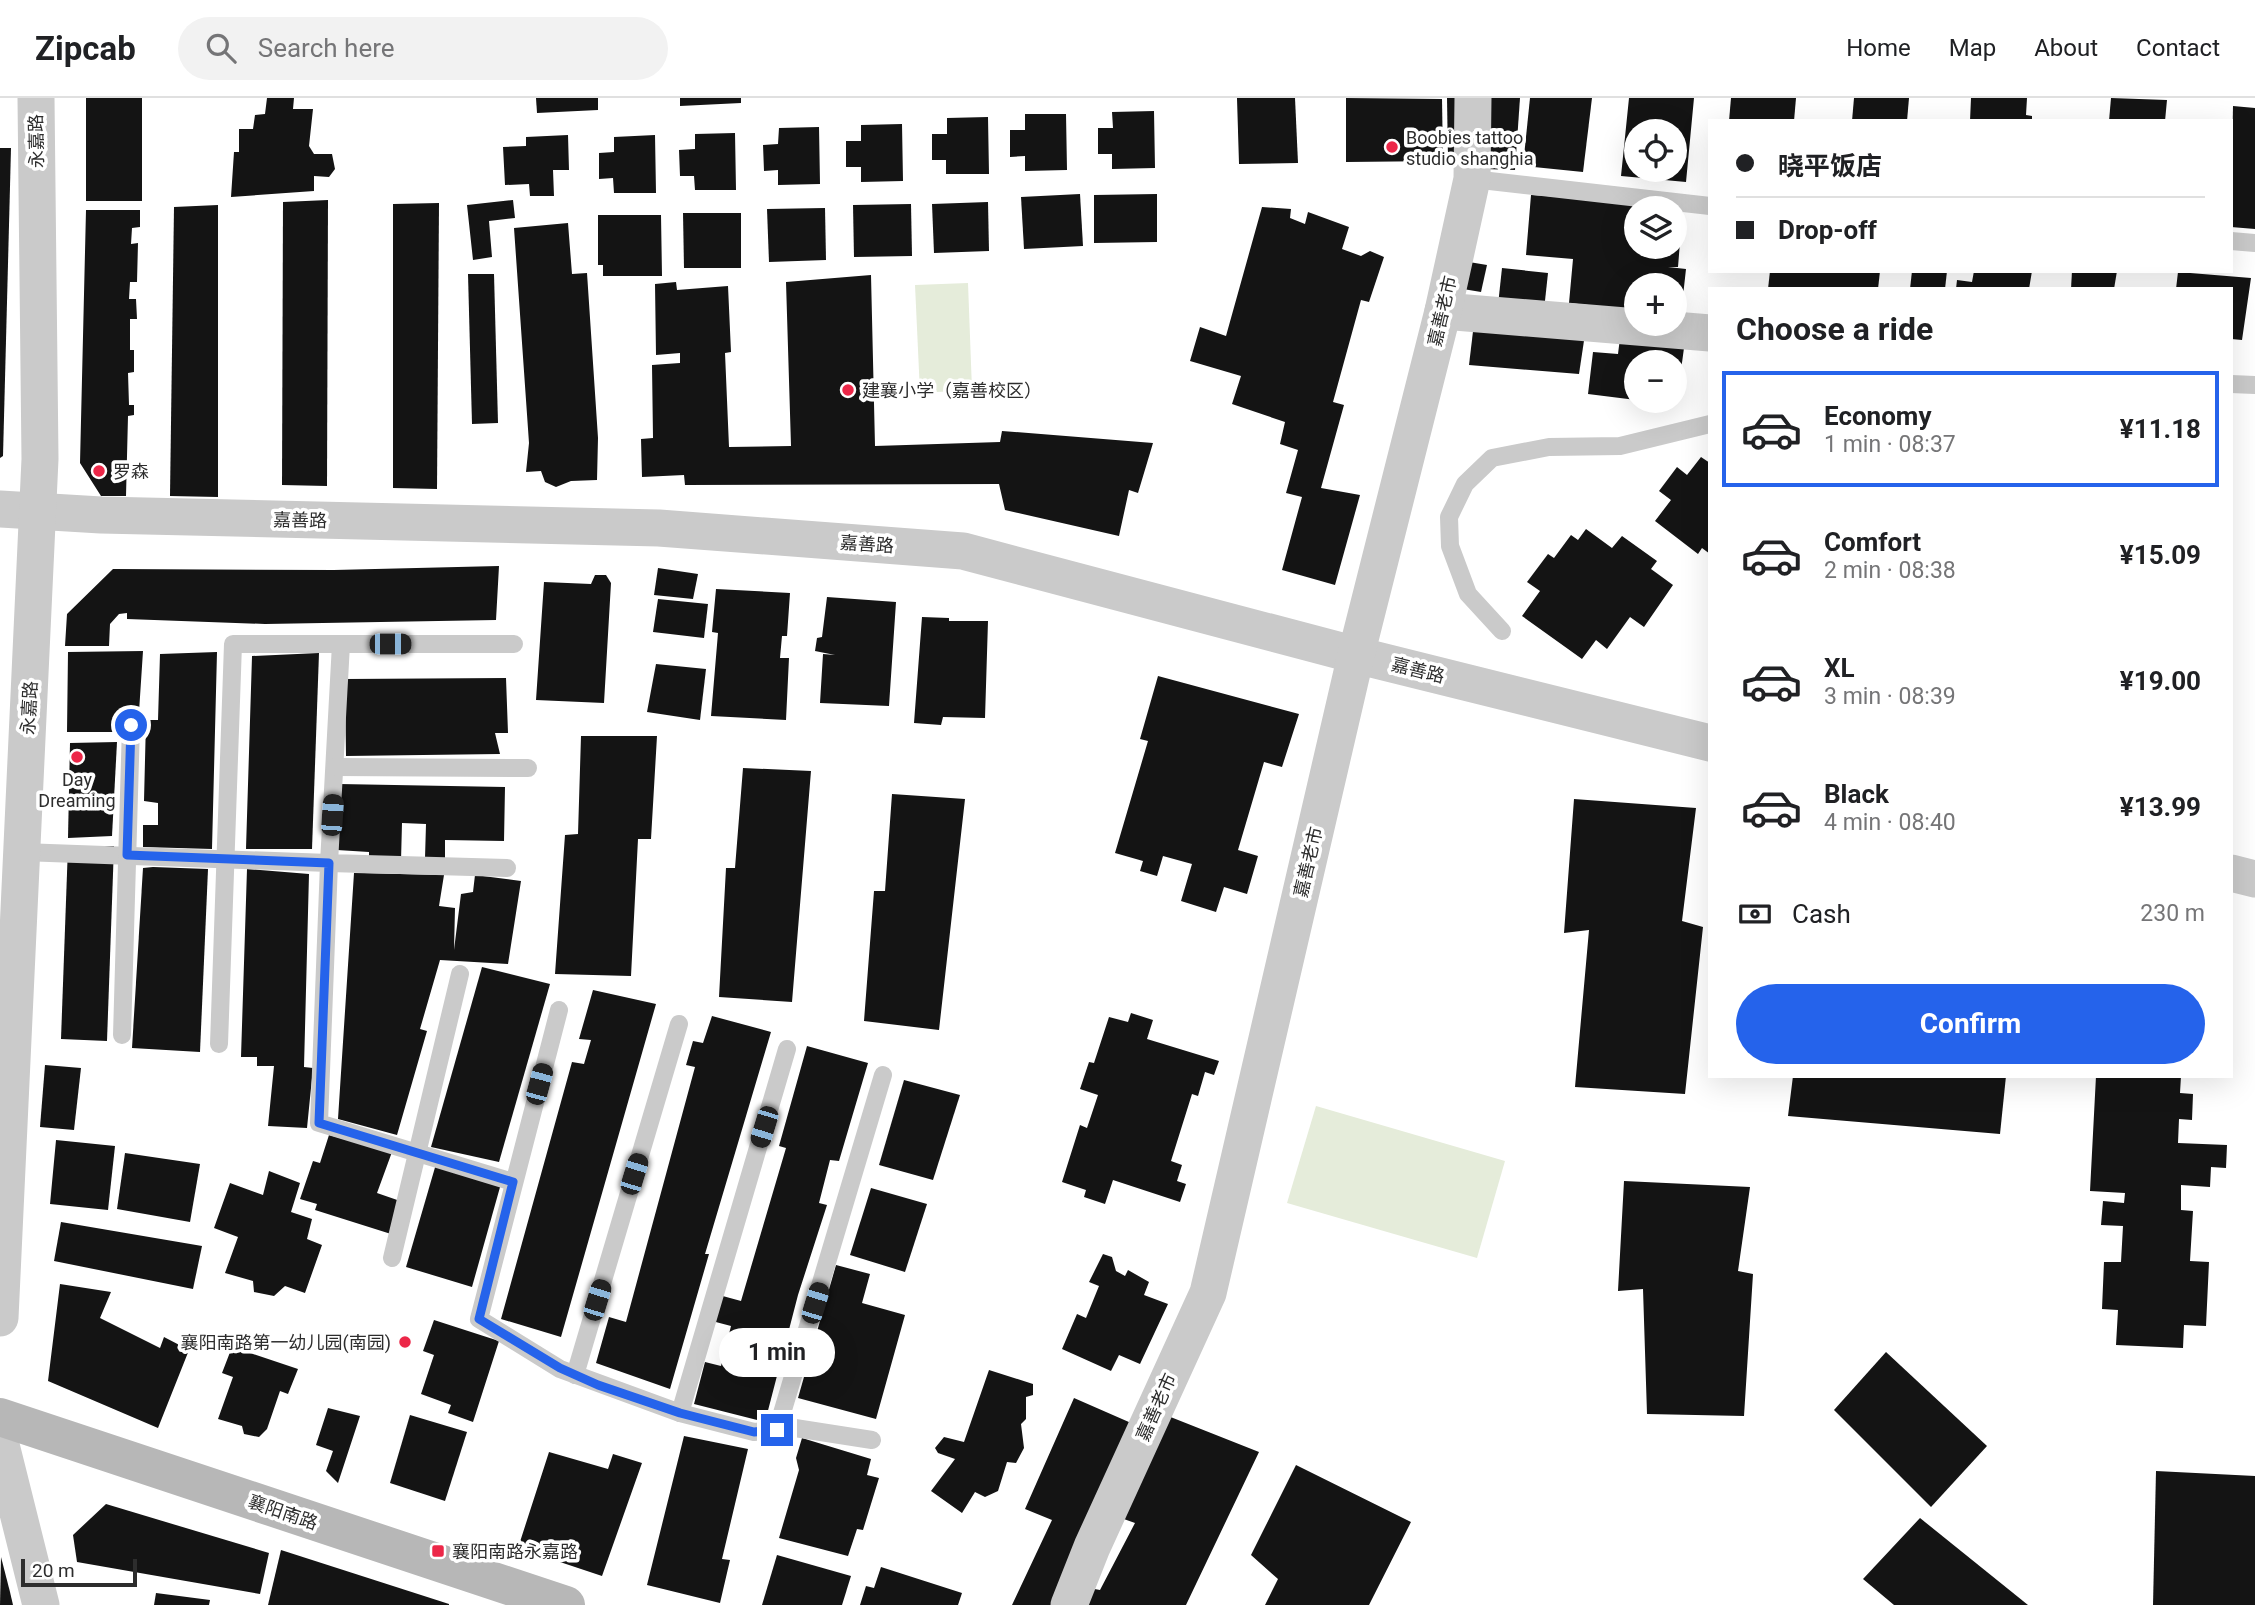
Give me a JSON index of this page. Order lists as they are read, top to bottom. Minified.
{"streets":{"street":["永嘉路","嘉善老市","嘉善路","襄阳南路"]},"crossings":[["永嘉路","嘉善路"],["嘉善老市","嘉善路"]],"places":{"other":["Boobies tattoo studio shanghia","建襄小学（嘉善校区）","罗森","Day Dreaming","襄阳南路第一幼儿园(南园)"],"transit":["襄阳南路永嘉路"]},"scale_bar":"20 m","page":{"header":"Zipcab","search":"Search here","nav":["Home","Map","About","Contact"],"map_buttons":["+","−"],"banner":["晓平饭店","Drop-off"],"heading":"Choose a ride","list":[{"name":"Economy","note":"1 min · 08:37","value":"¥11.18"},{"name":"Comfort","note":"2 min · 08:38","value":"¥15.09"},{"name":"XL","note":"3 min · 08:39","value":"¥19.00"},{"name":"Black","note":"4 min · 08:40","value":"¥13.99"}],"pay":["Cash","230 m"],"buttons":"Confirm","bubble":"1 min","scale":"20 m"}}
